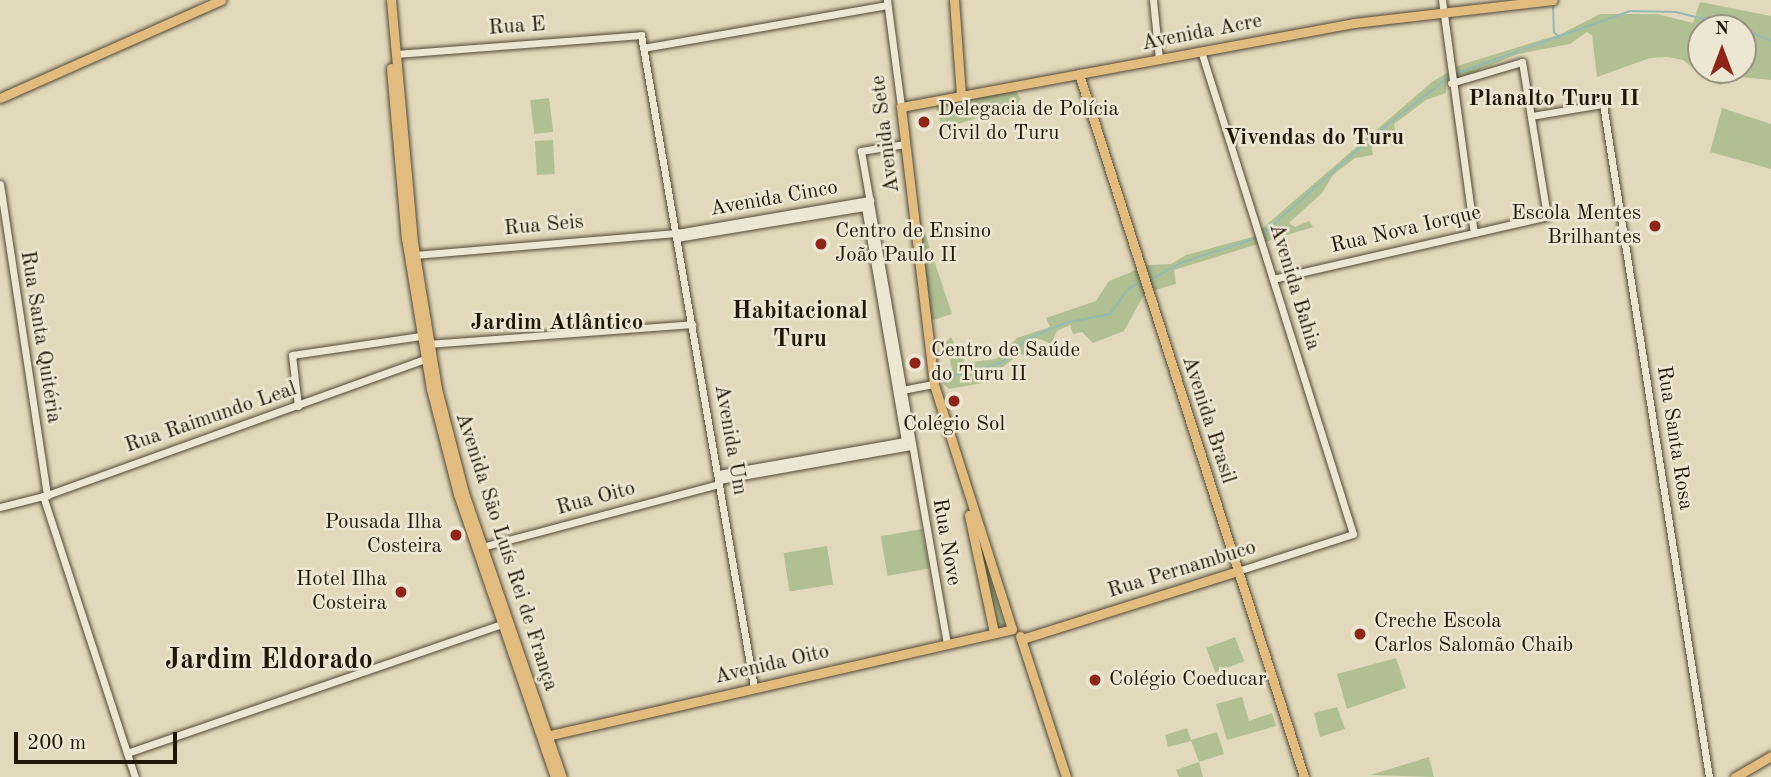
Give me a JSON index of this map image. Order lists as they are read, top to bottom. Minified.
{"streets":{"main road":["Avenida Acre","Avenida Sete","Avenida Brasil","Avenida São Luís Rei de França","Rua Pernambuco","Avenida Oito"],"street":["Rua E","Avenida Cinco","Rua Seis","Rua Nova Iorque","Avenida Bahia","Rua Santa Quitéria","Rua Raimundo Leal","Rua Santa Rosa","Avenida Um","Rua Oito","Rua Nove"]},"crossings":[["Rua E","Avenida Um"],["Rua E","Avenida São Luís Rei de França"],["Avenida Acre","Avenida Sete"],["Avenida Acre","Avenida Bahia"],["Avenida Acre","Avenida Brasil"],["Avenida Sete","Avenida Oito"],["Avenida Cinco","Rua Seis"],["Avenida Cinco","Avenida Um"],["Rua Seis","Avenida Um"],["Rua Seis","Avenida São Luís Rei de França"],["Rua Nova Iorque","Avenida Bahia"],["Rua Nova Iorque","Rua Santa Rosa"],["Avenida Bahia","Rua Pernambuco"],["Rua Santa Quitéria","Rua Raimundo Leal"],["Rua Raimundo Leal","Avenida São Luís Rei de França"],["Avenida Brasil","Rua Pernambuco"],["Avenida Um","Rua Oito"],["Avenida Um","Avenida Oito"],["Rua Oito","Rua Nove"],["Rua Oito","Avenida São Luís Rei de França"],["Rua Nove","Avenida Oito"],["Avenida São Luís Rei de França","Avenida Oito"]],"districts":["Planalto Turu II","Vivendas do Turu","Habitacional Turu","Jardim Atlântico","Jardim Eldorado"],"places":["Delegacia de Polícia Civil do Turu","Escola Mentes Brilhantes","Centro de Ensino João Paulo II","Centro de Saúde do Turu II","Colégio Sol","Pousada Ilha Costeira","Hotel Ilha Costeira","Creche Escola Carlos Salomão Chaib","Colégio Coeducar"],"scale_bar":"200 m","north":"top"}
